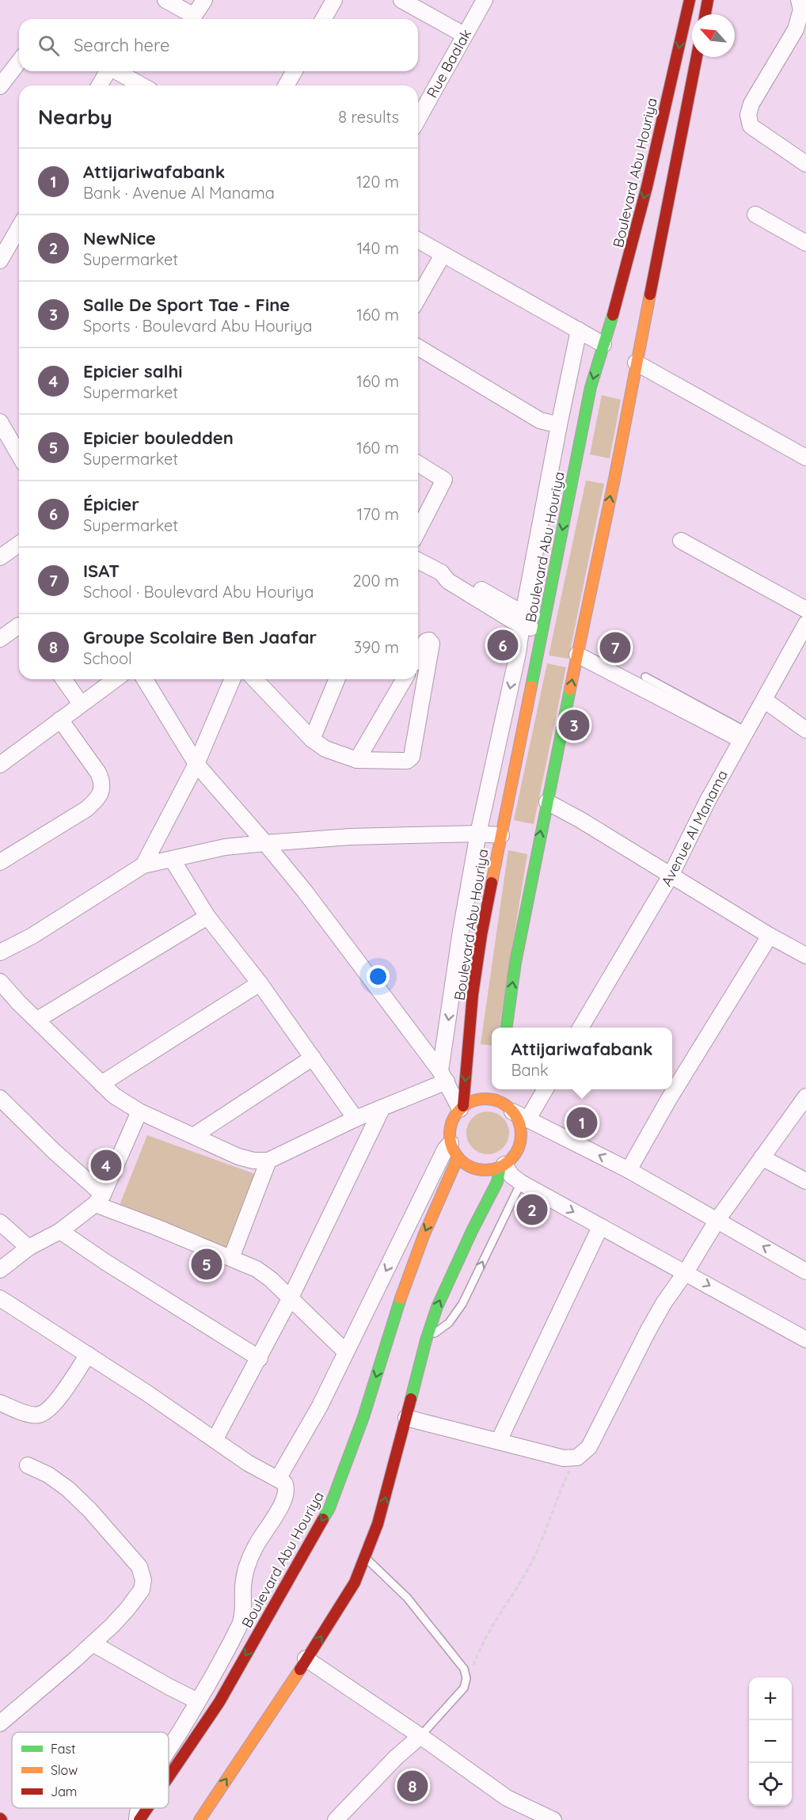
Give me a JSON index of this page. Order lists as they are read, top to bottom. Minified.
{"streets":{"main road":["Boulevard Abu Houriya"],"street":["Rue Baalak","Avenue Al Manama"]},"legend":["Fast","Slow","Jam"],"north":"top left","page":{"search":"Search here","heading":["Nearby","8 results"],"list":[{"mark":"1","name":"Attijariwafabank","note":"Bank · Avenue Al Manama","value":"120 m"},{"mark":"2","name":"NewNice","note":"Supermarket","value":"140 m"},{"mark":"3","name":"Salle De Sport Tae - Fine","note":"Sports · Boulevard Abu Houriya","value":"160 m"},{"mark":"4","name":"Epicier salhi","note":"Supermarket","value":"160 m"},{"mark":"5","name":"Epicier bouledden","note":"Supermarket","value":"160 m"},{"mark":"6","name":"Épicier","note":"Supermarket","value":"170 m"},{"mark":"7","name":"ISAT","note":"School · Boulevard Abu Houriya","value":"200 m"},{"mark":"8","name":"Groupe Scolaire Ben Jaafar","note":"School","value":"390 m"}],"pins":["6","7","3","1","4","2","5","8"],"popup":["Attijariwafabank","Bank"],"map_buttons":["+","−"]}}
